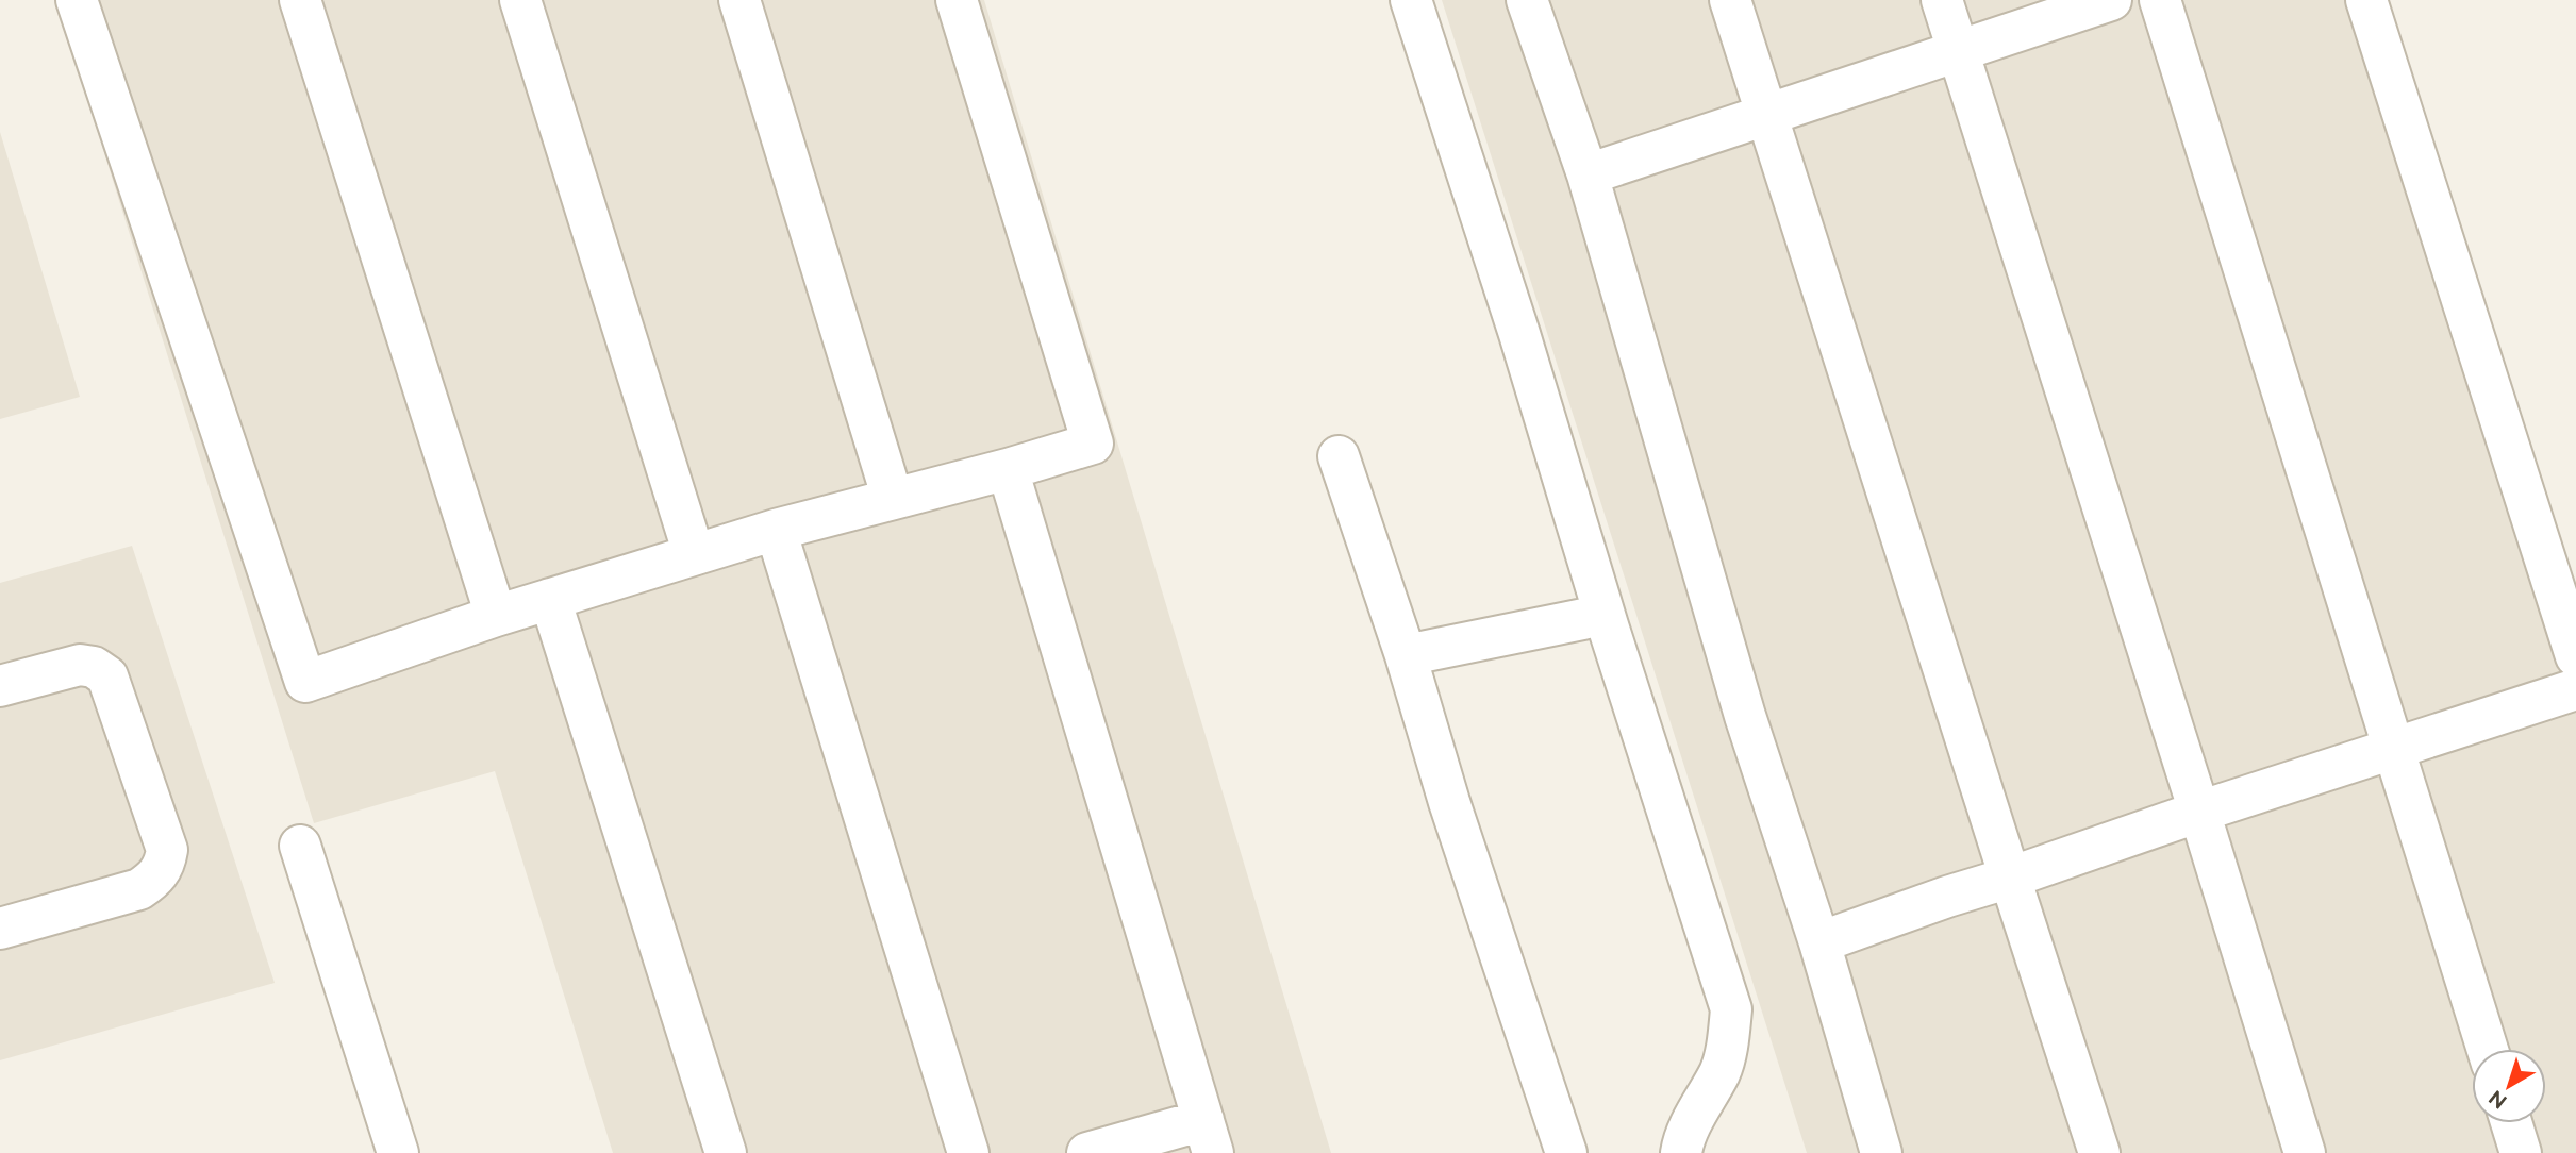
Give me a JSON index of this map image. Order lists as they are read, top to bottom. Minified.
{"north":"bottom left"}
